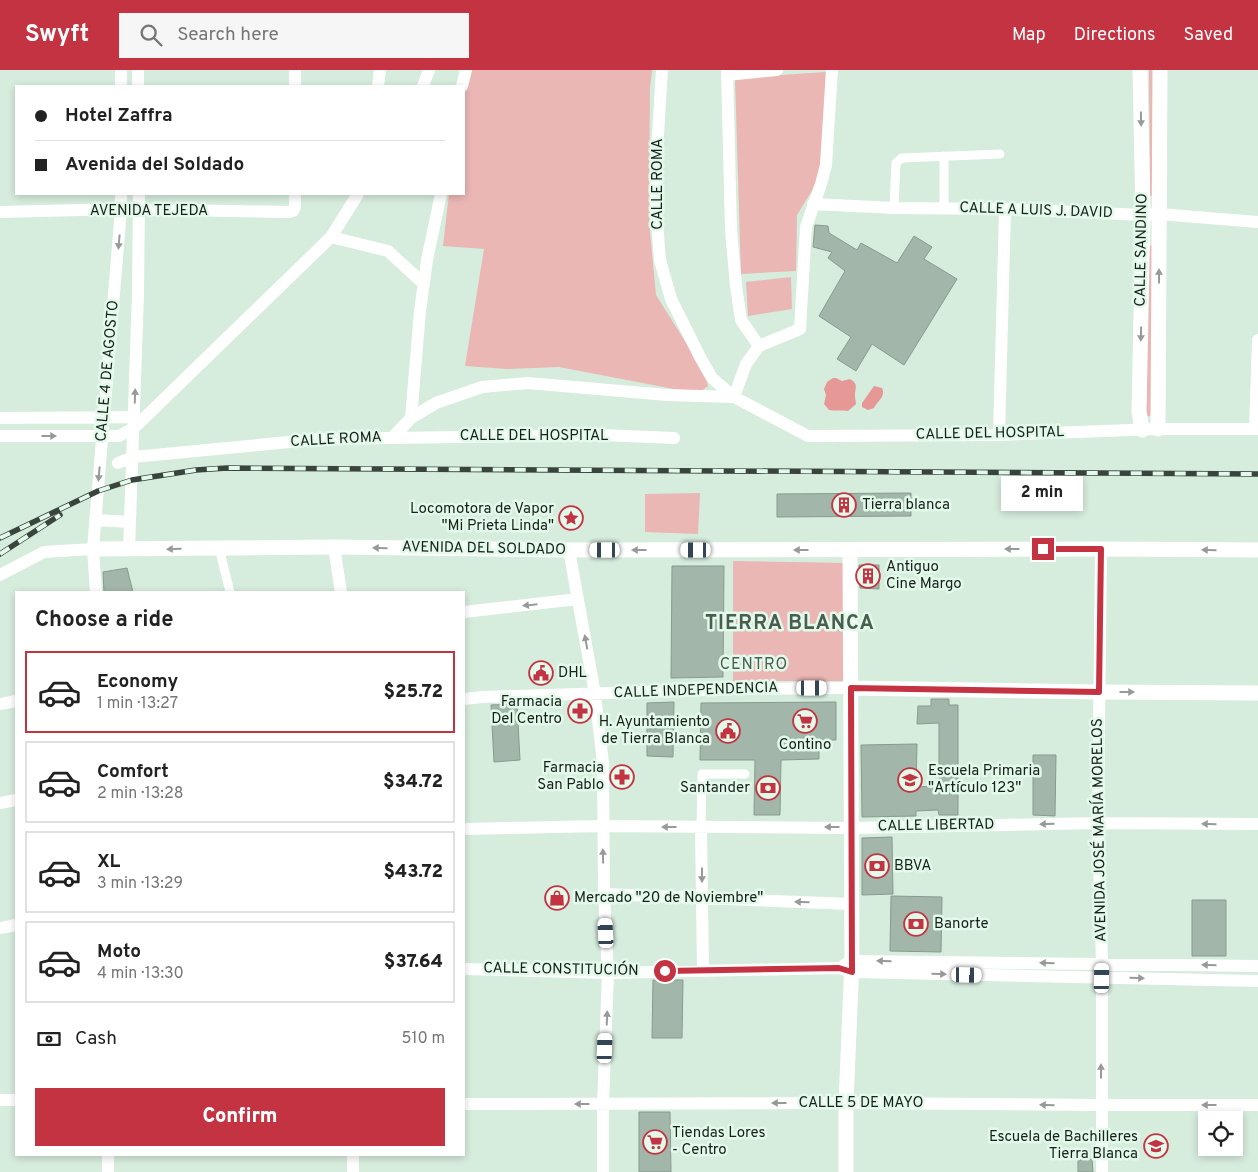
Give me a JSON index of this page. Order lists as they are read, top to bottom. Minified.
{"streets":{"street":["CALLE ROMA","AVENIDA TEJEDA","CALLE A LUIS J. DAVID","CALLE SANDINO","CALLE 4 DE AGOSTO","CALLE DEL HOSPITAL","AVENIDA DEL SOLDADO","CALLE INDEPENDENCIA","CALLE LIBERTAD","AVENIDA JOSÉ MARÍA MORELOS","CALLE CONSTITUCIÓN","CALLE 5 DE MAYO"]},"crossings":[["CALLE ROMA","CALLE 4 DE AGOSTO"],["CALLE ROMA","CALLE DEL HOSPITAL"],["AVENIDA TEJEDA","CALLE 4 DE AGOSTO"],["CALLE A LUIS J. DAVID","CALLE SANDINO"],["CALLE SANDINO","CALLE DEL HOSPITAL"],["CALLE 4 DE AGOSTO","AVENIDA DEL SOLDADO"],["AVENIDA DEL SOLDADO","AVENIDA JOSÉ MARÍA MORELOS"],["CALLE INDEPENDENCIA","AVENIDA JOSÉ MARÍA MORELOS"],["CALLE LIBERTAD","AVENIDA JOSÉ MARÍA MORELOS"],["AVENIDA JOSÉ MARÍA MORELOS","CALLE CONSTITUCIÓN"],["AVENIDA JOSÉ MARÍA MORELOS","CALLE 5 DE MAYO"]],"one_way":["AVENIDA DEL SOLDADO","CALLE 5 DE MAYO"],"districts":["TIERRA BLANCA","CENTRO"],"places":{"building":["Tierra blanca","Antiguo Cine Margo"],"place":["Locomotora de Vapor \"Mi Prieta Linda\""],"public building":["DHL","H. Ayuntamiento de Tierra Blanca"],"pharmacy":["Farmacia Del Centro","Farmacia San Pablo"],"supermarket":["Contino","Tiendas Lores - Centro"],"school or university":["Escuela Primaria \"Artículo 123\"","Escuela de Bachilleres Tierra Blanca"],"bank":["Santander","BBVA","Banorte"],"shop":["Mercado \"20 de Noviembre\""]},"page":{"header":"Swyft","search":"Search here","nav":["Map","Directions","Saved"],"banner":["Hotel Zaffra","Avenida del Soldado"],"bubble":"2 min","heading":"Choose a ride","list":[{"name":"Economy","note":"1 min · 13:27","value":"$25.72"},{"name":"Comfort","note":"2 min · 13:28","value":"$34.72"},{"name":"XL","note":"3 min · 13:29","value":"$43.72"},{"name":"Moto","note":"4 min · 13:30","value":"$37.64"}],"pay":["Cash","510 m"],"buttons":"Confirm"}}
